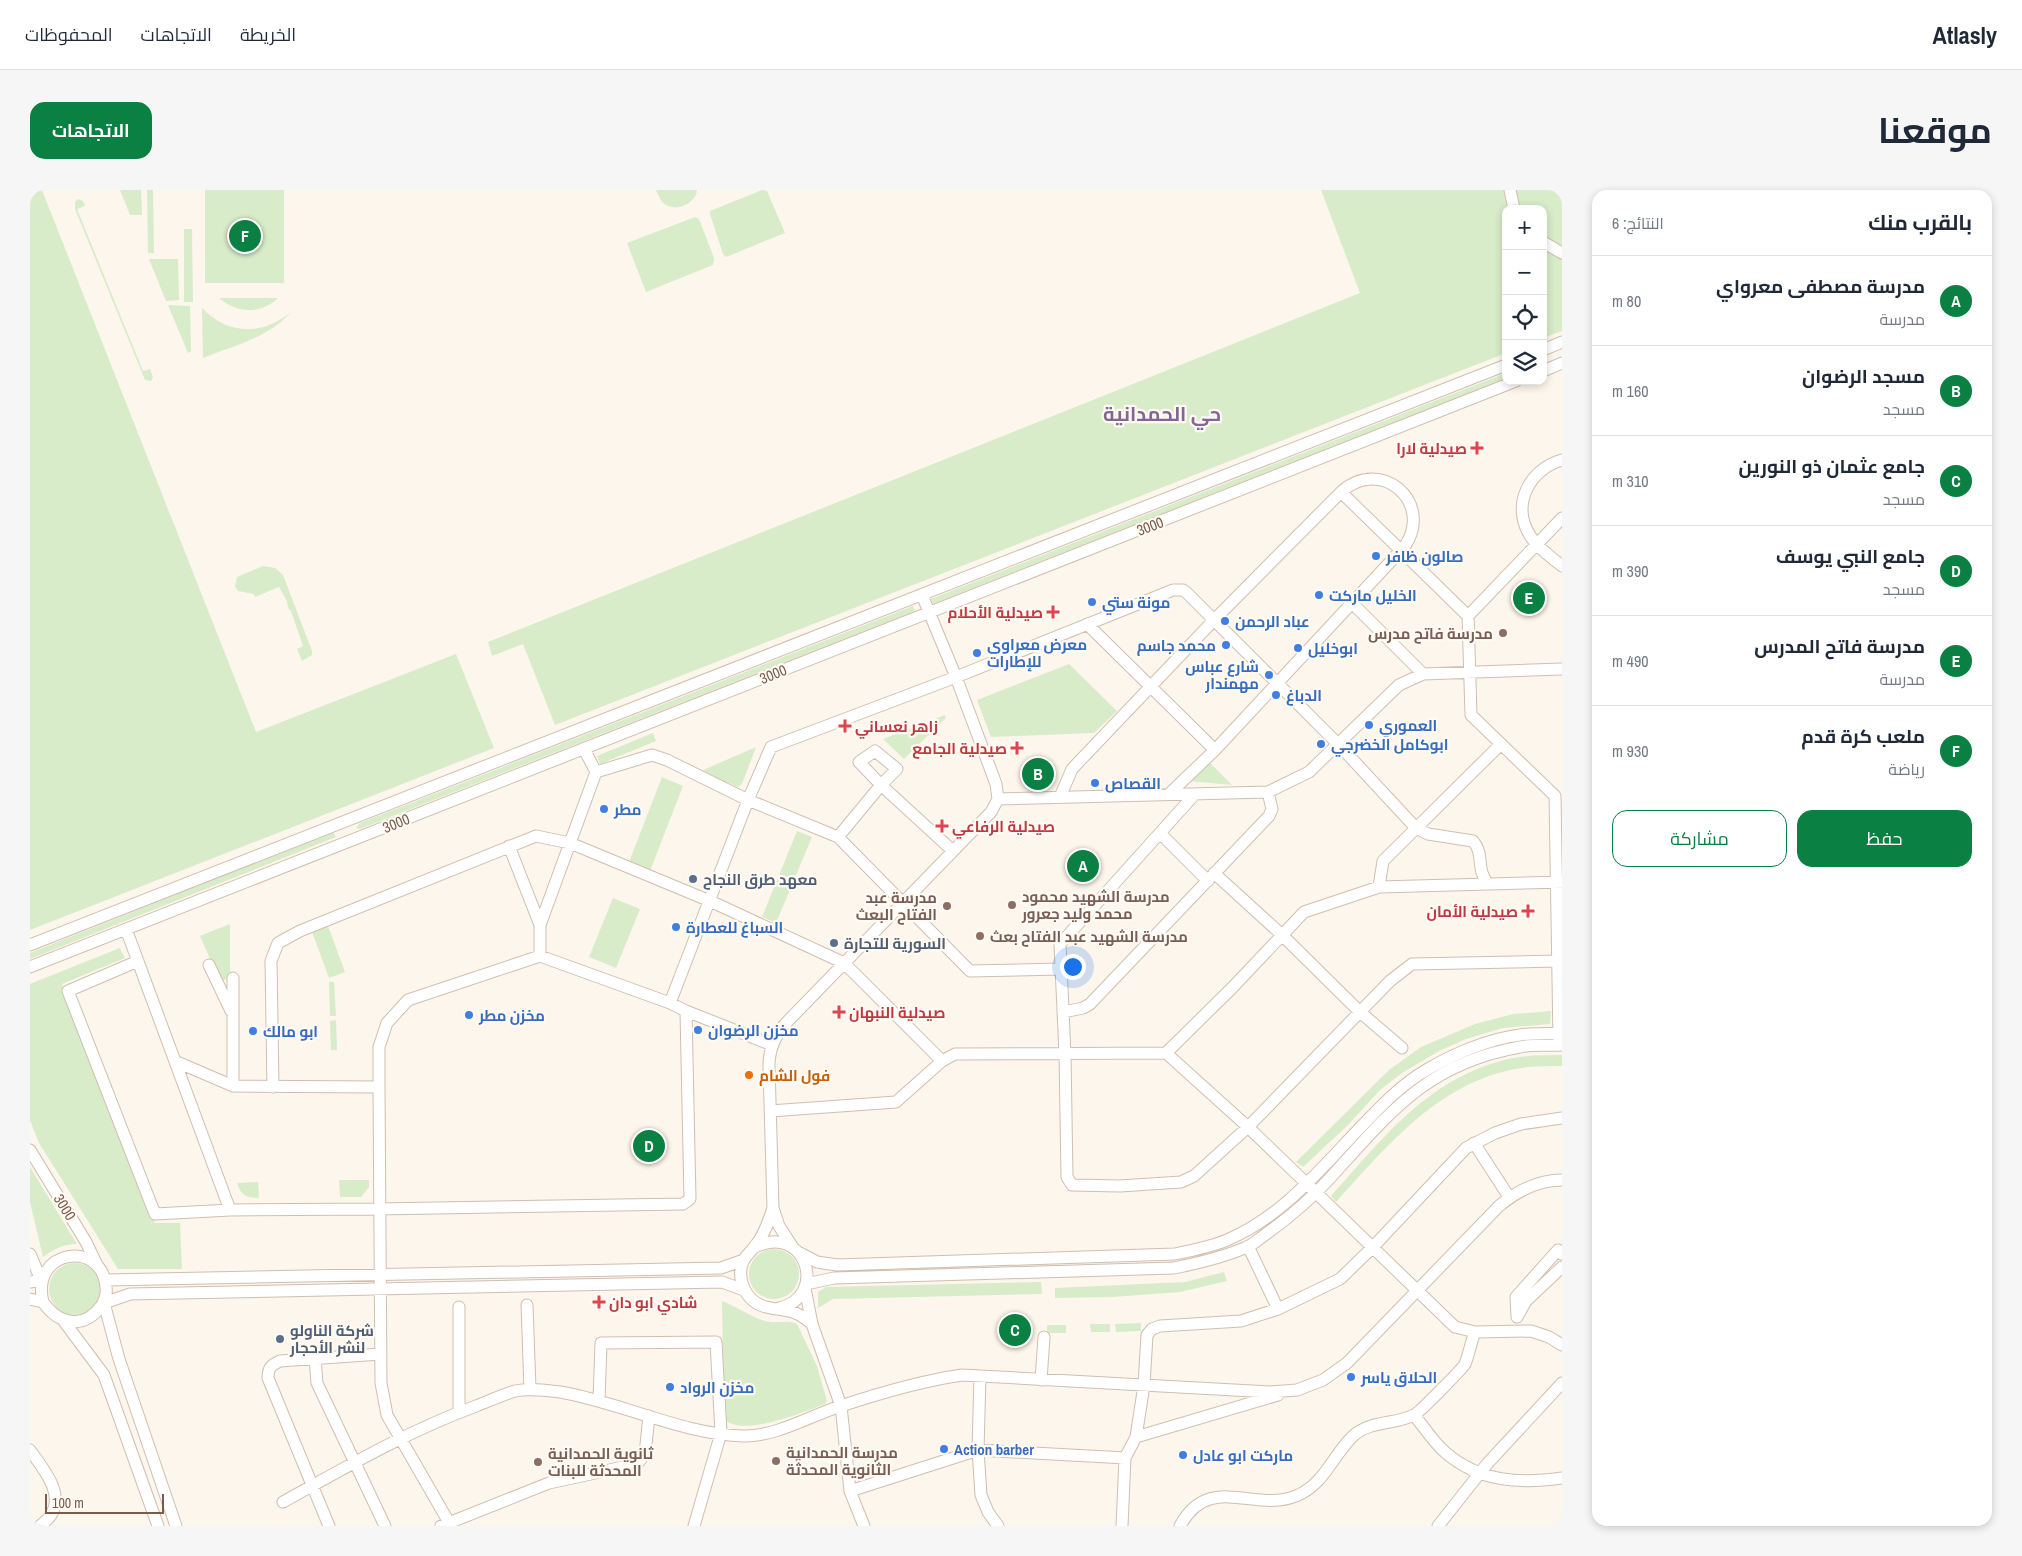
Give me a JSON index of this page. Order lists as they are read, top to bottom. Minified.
{"streets":{"street":["3000"]},"districts":["حي الحمدانية"],"places":{"health":["صيدلية لارا","صيدلية الأحلام","زاهر نعساني","صيدلية الجامع","صيدلية الرفاعي","صيدلية الأمان","صيدلية النبهان","شادي ابو دان"],"other":["صالون ظافر","الخليل ماركت","مونة ستي","عباد الرحمن","مدرسة فاتح مدرس","محمد جاسم","ابوخليل","معرض معراوي للإطارات","شارع عباس مهمندار","الدباغ","العموري","ابوكامل الخضرجي","القصاص","مطر","معهد طرق النجاح","مدرسة الشهيد محمود محمد وليد جعرور","مدرسة عبد الفتاح البعث","السباغ للعطارة","مدرسة الشهيد عبد الفتاح بعث","السورية للتجارة","مخزن مطر","مخزن الرضوان","ابو مالك","فول الشام","شركة الناولو لنشر الأحجار","الحلاق ياسر","مخزن الرواد","Action barber","ماركت ابو عادل","مدرسة الحمدانية الثانوية المحدثة","ثانوية الحمدانية المحدثة للبنات"]},"scale_bar":"100 m","page":{"header":"Atlasly","nav":["الخريطة","الاتجاهات","المحفوظات"],"title":"موقعنا","buttons":["الاتجاهات",["حفظ","مشاركة"]],"heading":["بالقرب منك","النتائج: 6"],"map_buttons":["+","−"],"pins":["F","E","B","A","D","C"],"list":[{"mark":"A","name":"مدرسة مصطفى معرواي","note":"مدرسة","value":"80 m"},{"mark":"B","name":"مسجد الرضوان","note":"مسجد","value":"160 m"},{"mark":"C","name":"جامع عثمان ذو النورين","note":"مسجد","value":"310 m"},{"mark":"D","name":"جامع النبي يوسف","note":"مسجد","value":"390 m"},{"mark":"E","name":"مدرسة فاتح المدرس","note":"مدرسة","value":"490 m"},{"mark":"F","name":"ملعب كرة قدم","note":"رياضة","value":"930 m"}],"scale":"100 m"}}
